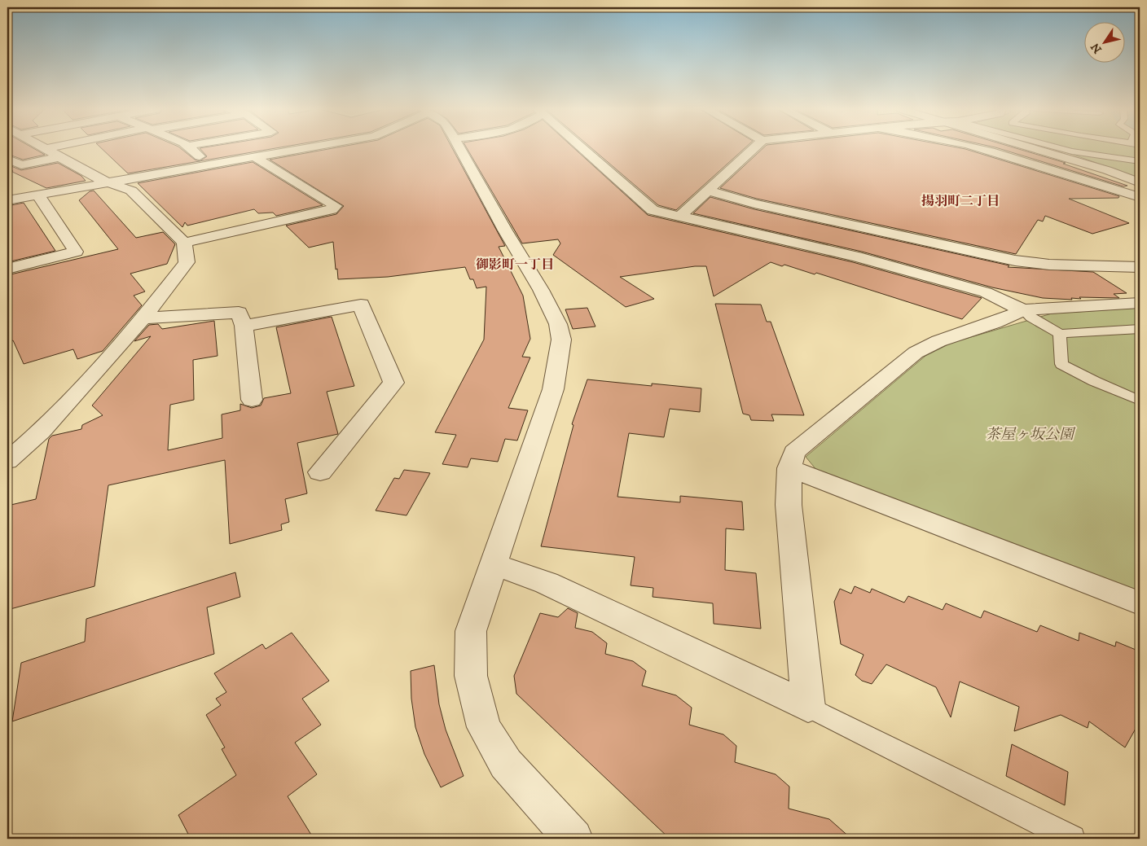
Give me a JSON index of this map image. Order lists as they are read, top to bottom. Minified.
{"districts":["揚羽町二丁目","御影町一丁目"],"parks":["茶屋ヶ坂公園"],"north":"bottom left"}
